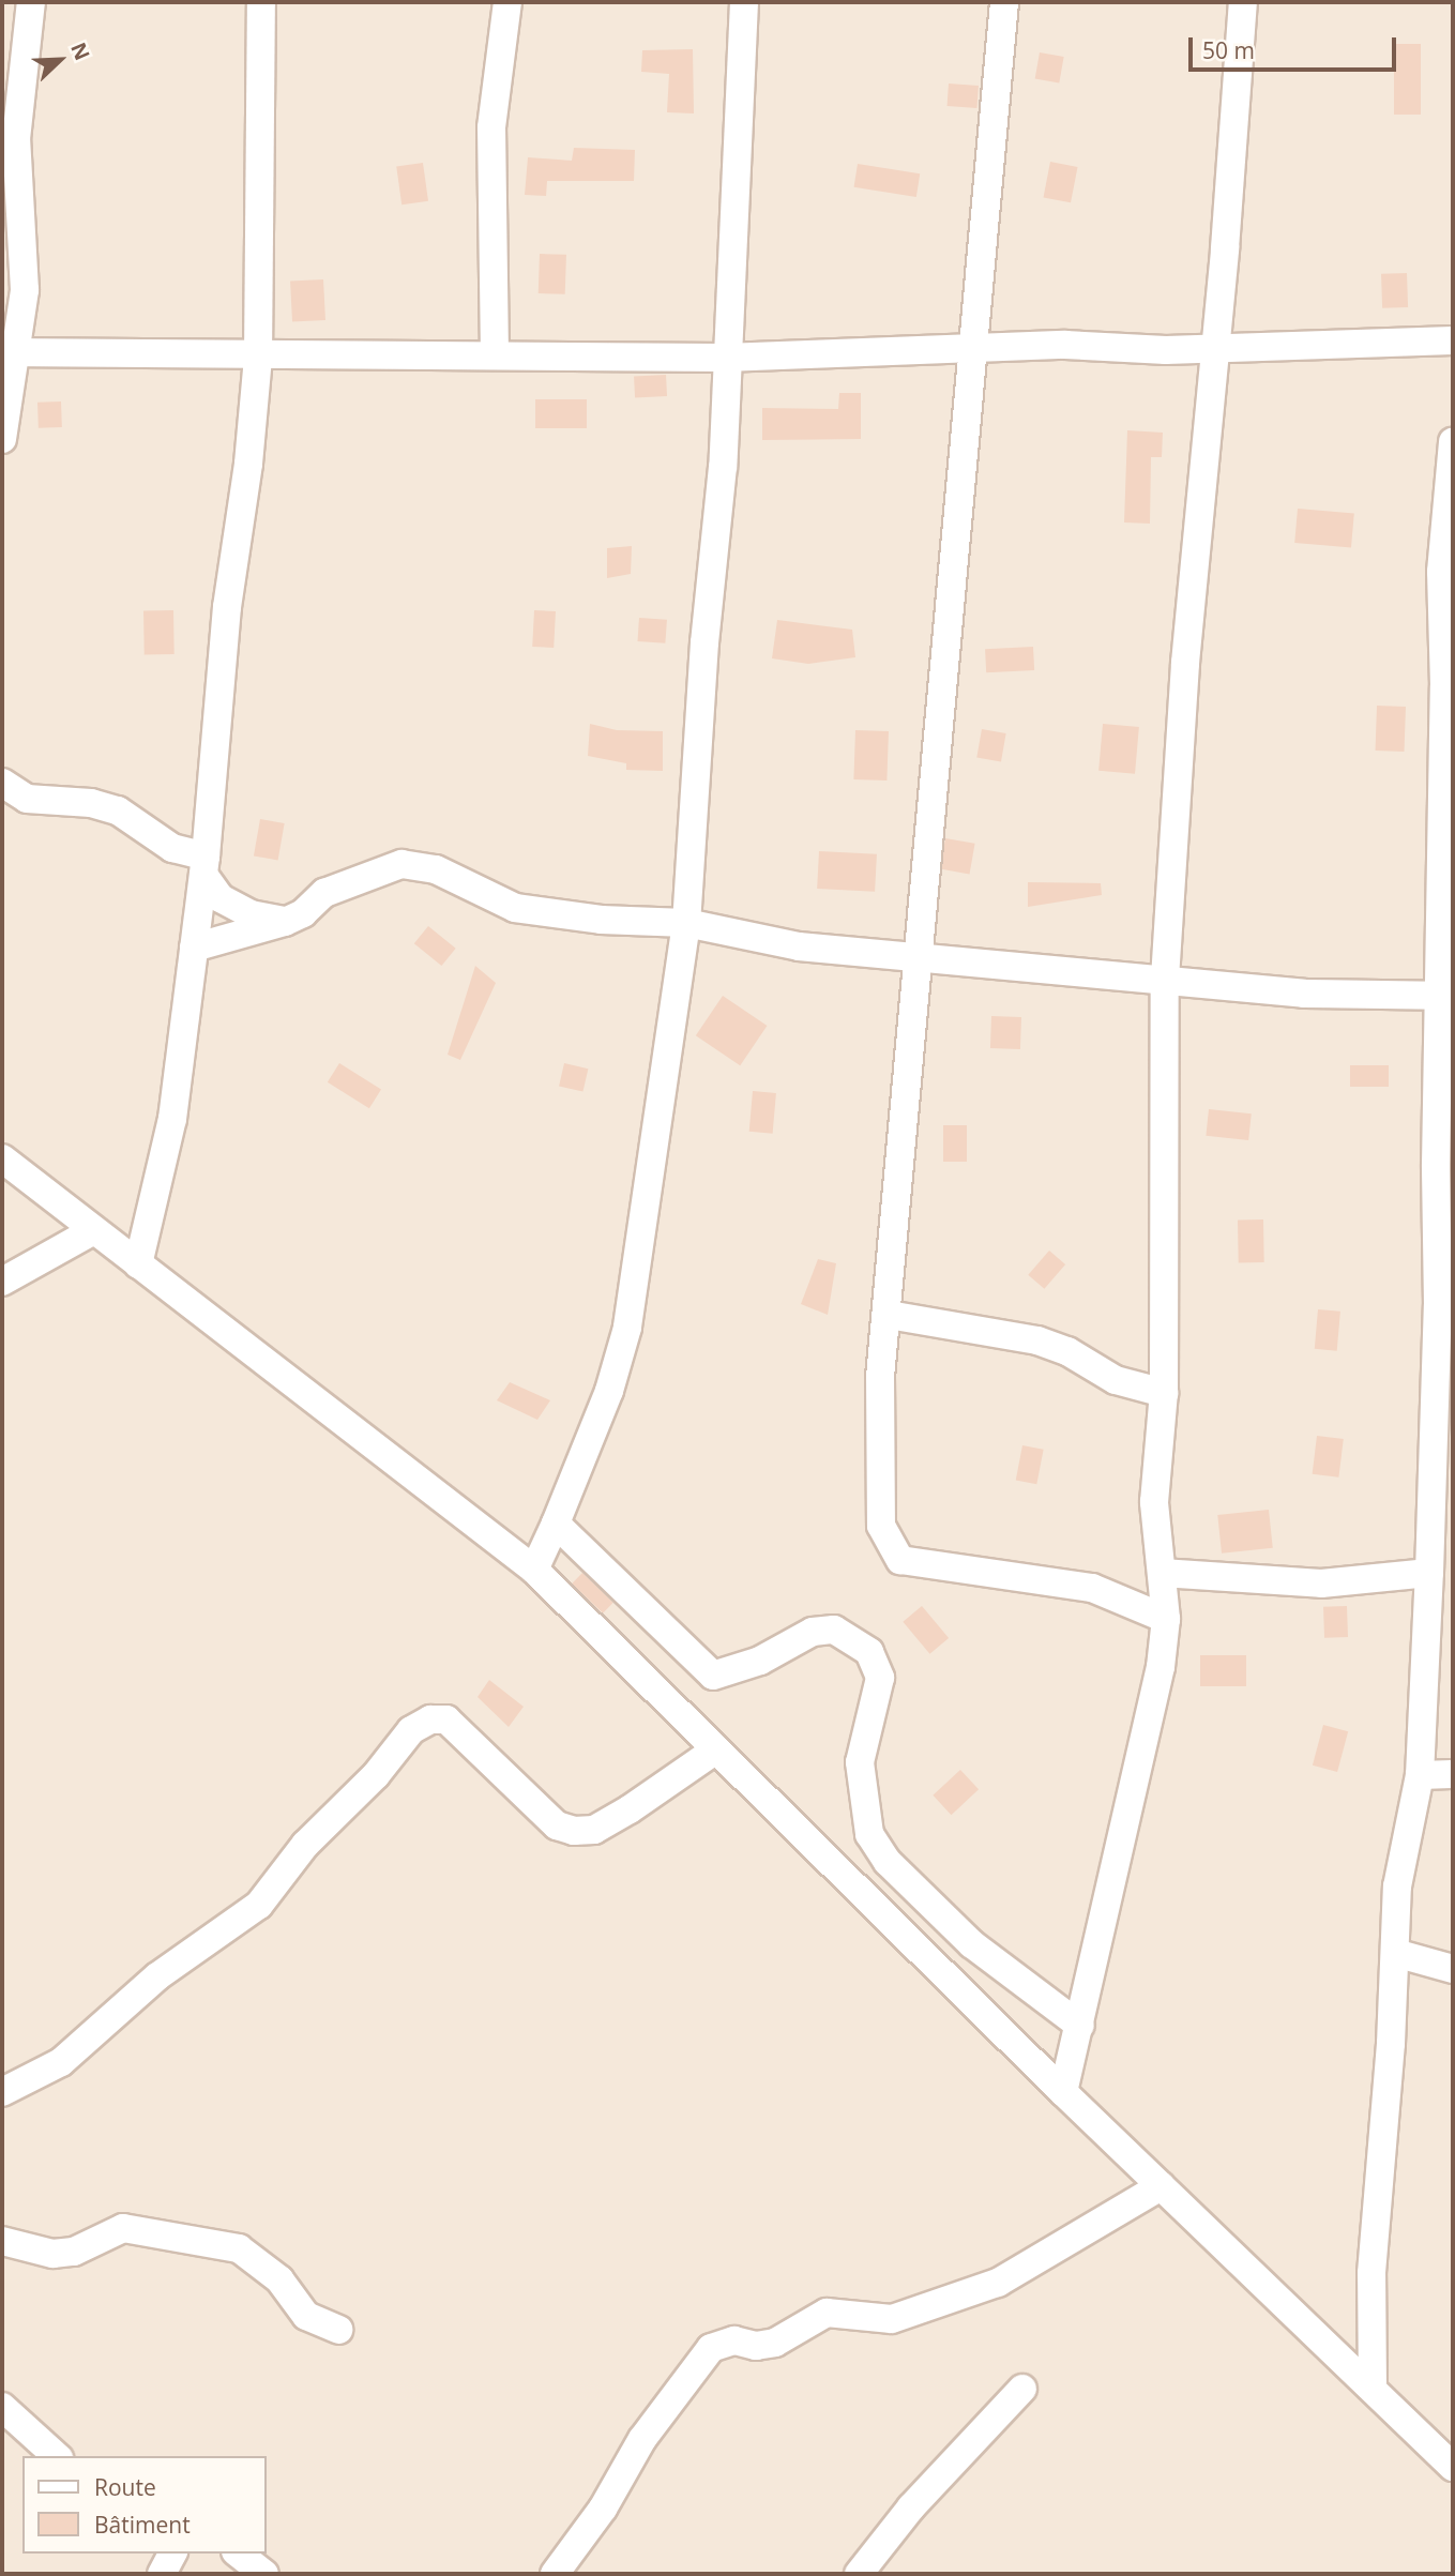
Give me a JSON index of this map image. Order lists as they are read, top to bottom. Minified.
{"legend":["Route","Bâtiment"],"scale_bar":"50 m","north":"top right"}
